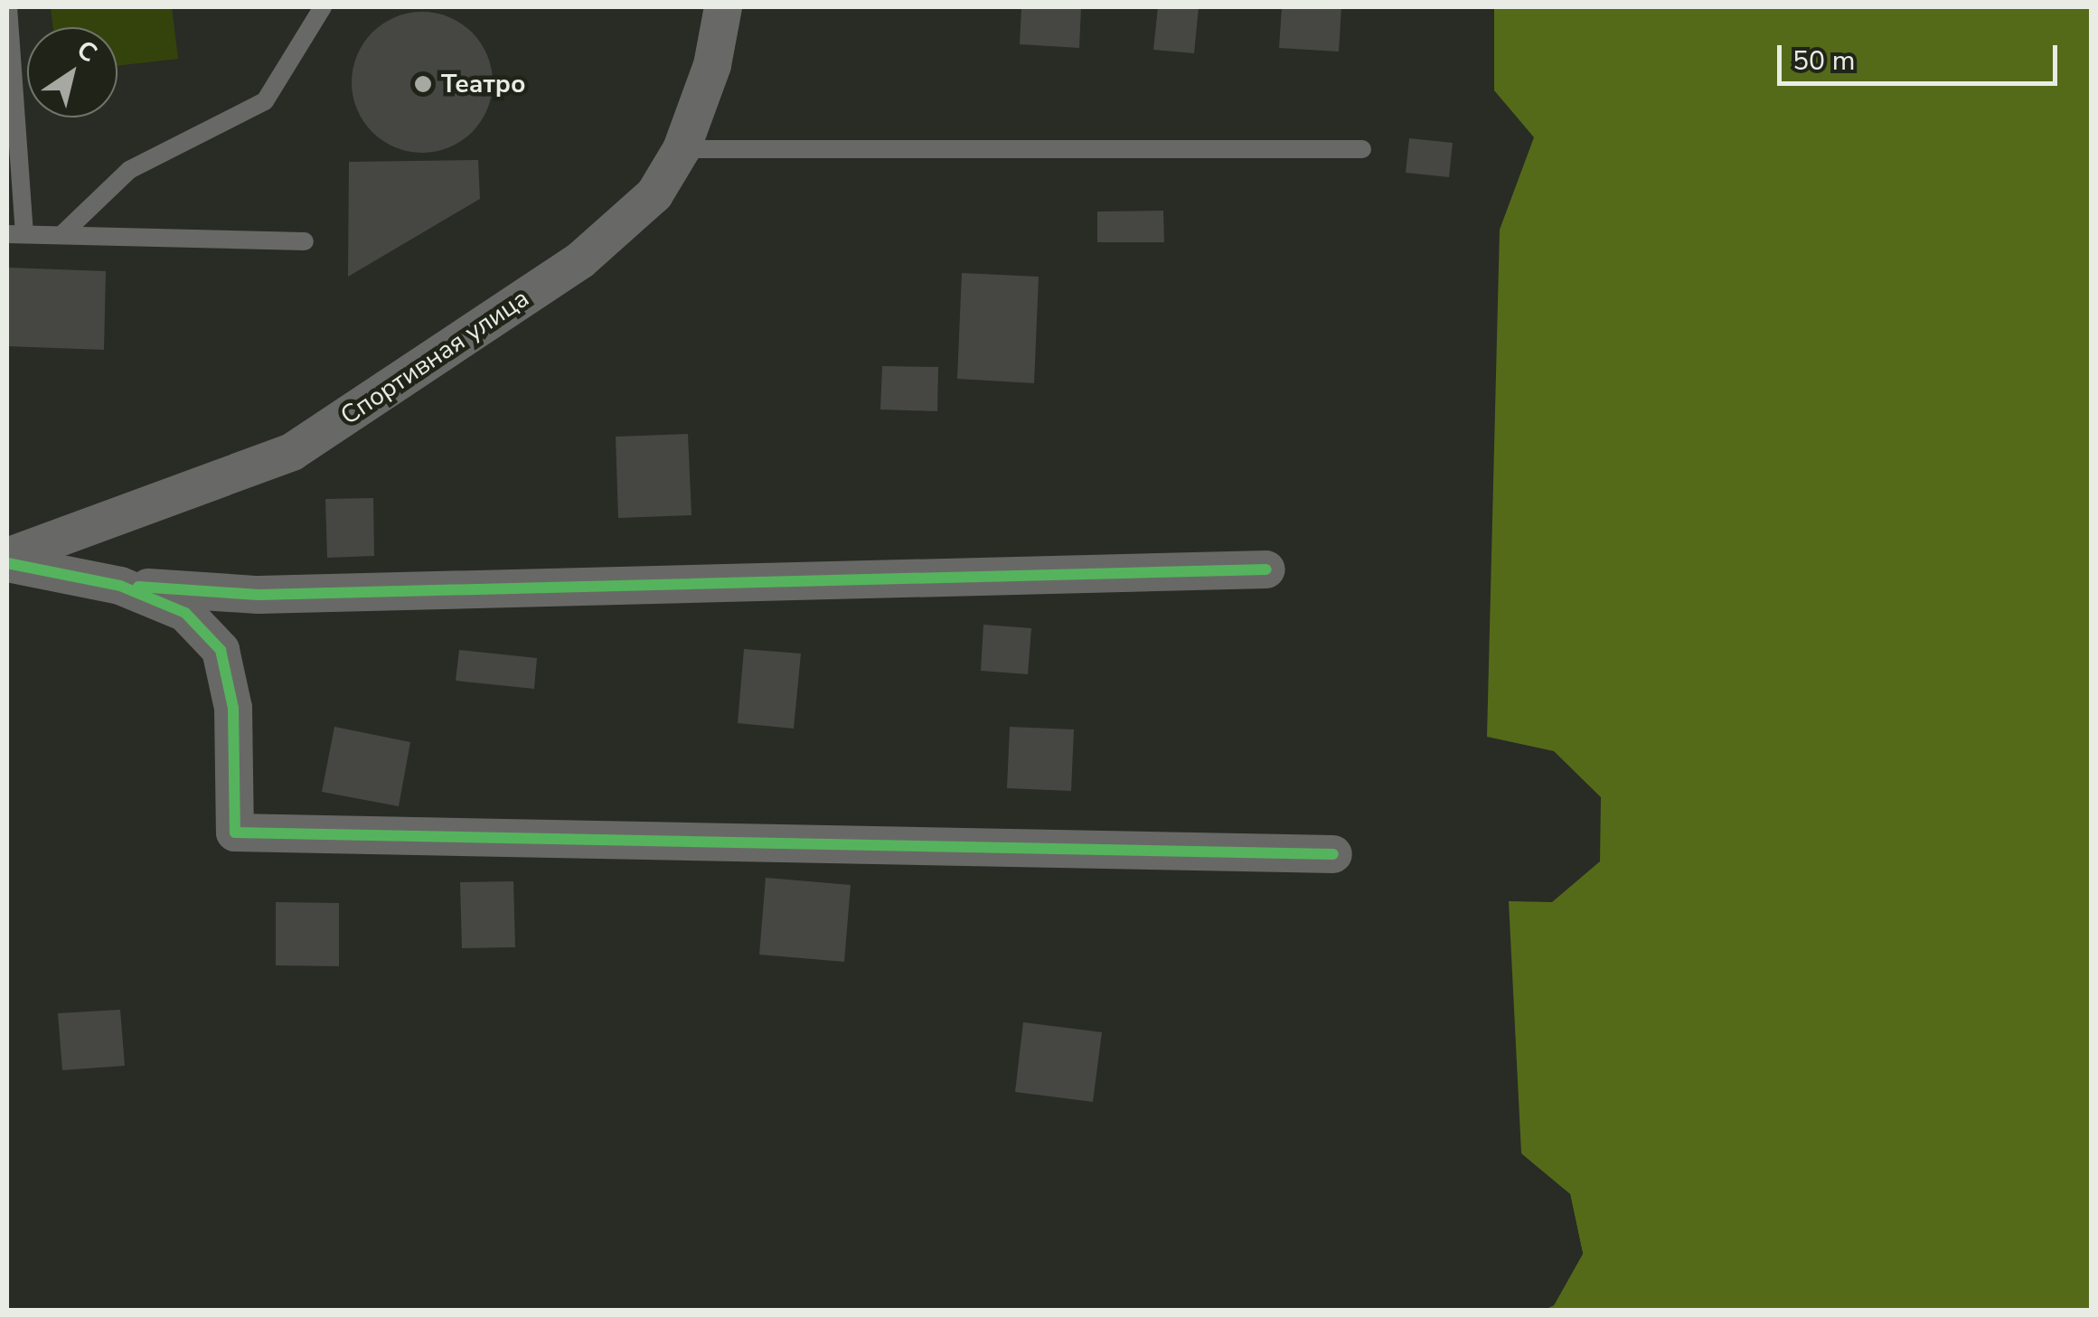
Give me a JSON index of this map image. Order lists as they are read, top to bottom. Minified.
{"streets":{"street":["Спортивная улица"]},"places":["Театро"],"scale_bar":"50 m","north":"top right"}
